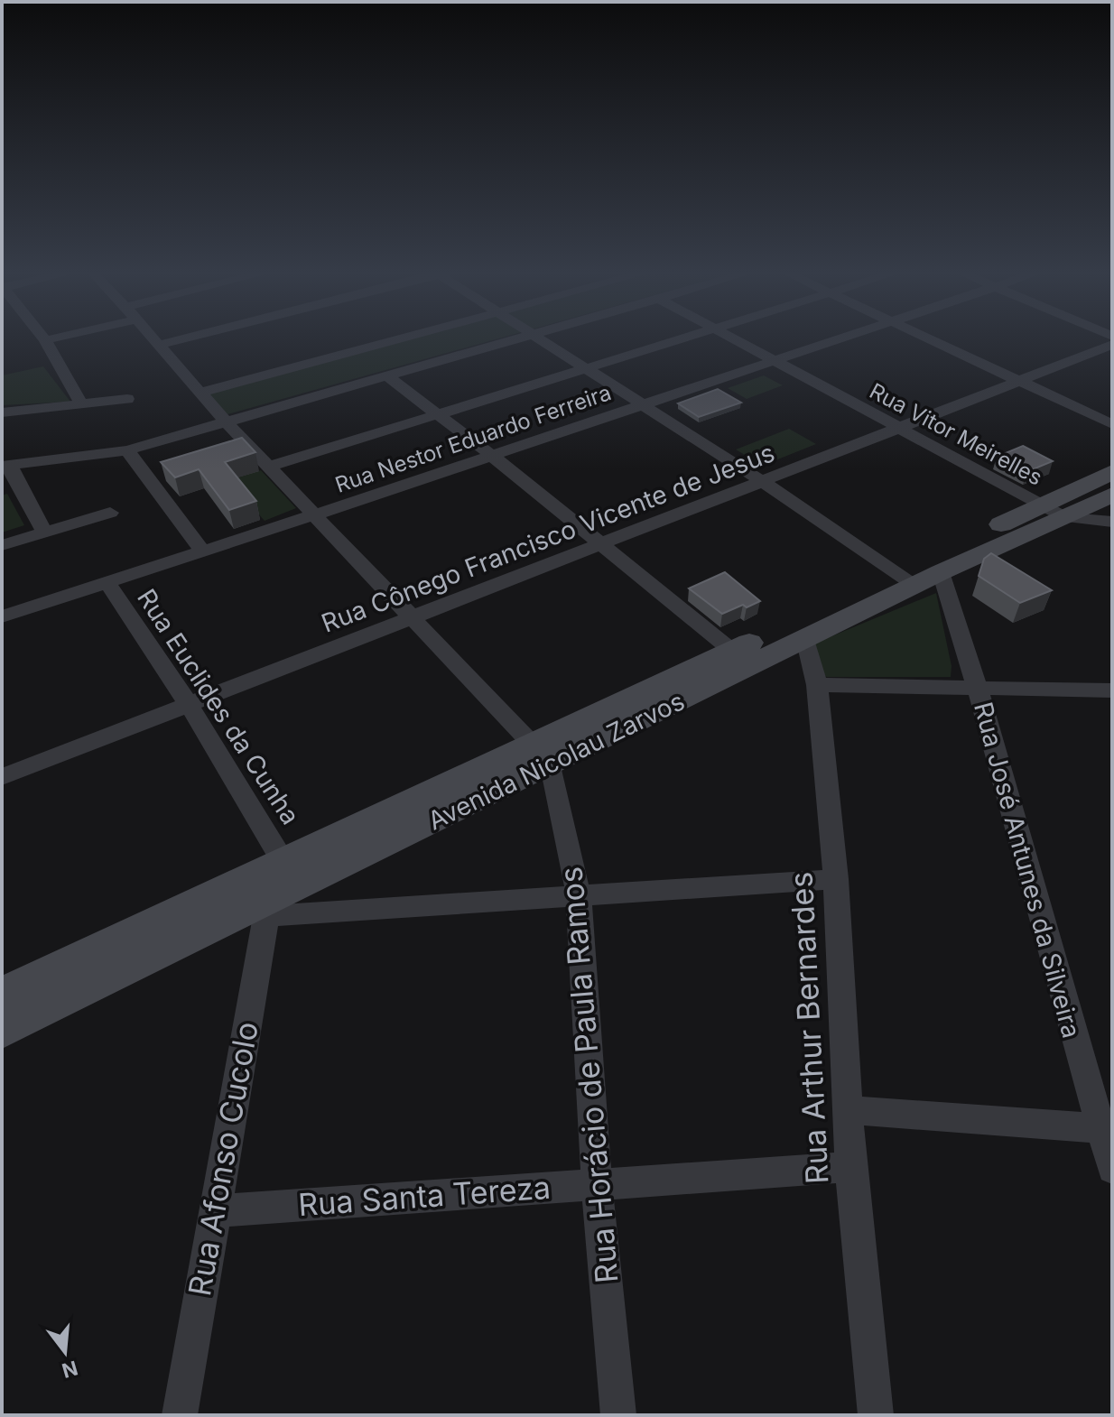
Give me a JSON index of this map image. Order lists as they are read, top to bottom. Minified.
{"streets":{"main road":["Avenida Nicolau Zarvos"],"street":["Rua Vitor Meirelles","Rua Nestor Eduardo Ferreira","Rua Cônego Francisco Vicente de Jesus","Rua Euclides da Cunha","Rua José Antunes da Silveira","Rua Arthur Bernardes","Rua Horácio de Paula Ramos","Rua Afonso Cucolo","Rua Santa Tereza"]},"crossings":[["Rua Vitor Meirelles","Rua Nestor Eduardo Ferreira"],["Rua Vitor Meirelles","Rua Cônego Francisco Vicente de Jesus"],["Rua Vitor Meirelles","Avenida Nicolau Zarvos"],["Rua Nestor Eduardo Ferreira","Rua Euclides da Cunha"],["Rua Cônego Francisco Vicente de Jesus","Rua Euclides da Cunha"],["Rua Euclides da Cunha","Avenida Nicolau Zarvos"],["Rua Euclides da Cunha","Rua Afonso Cucolo"],["Avenida Nicolau Zarvos","Rua José Antunes da Silveira"],["Avenida Nicolau Zarvos","Rua Arthur Bernardes"],["Avenida Nicolau Zarvos","Rua Horácio de Paula Ramos"],["Avenida Nicolau Zarvos","Rua Afonso Cucolo"],["Rua Arthur Bernardes","Rua Santa Tereza"],["Rua Horácio de Paula Ramos","Rua Santa Tereza"],["Rua Afonso Cucolo","Rua Santa Tereza"]],"north":"bottom"}
